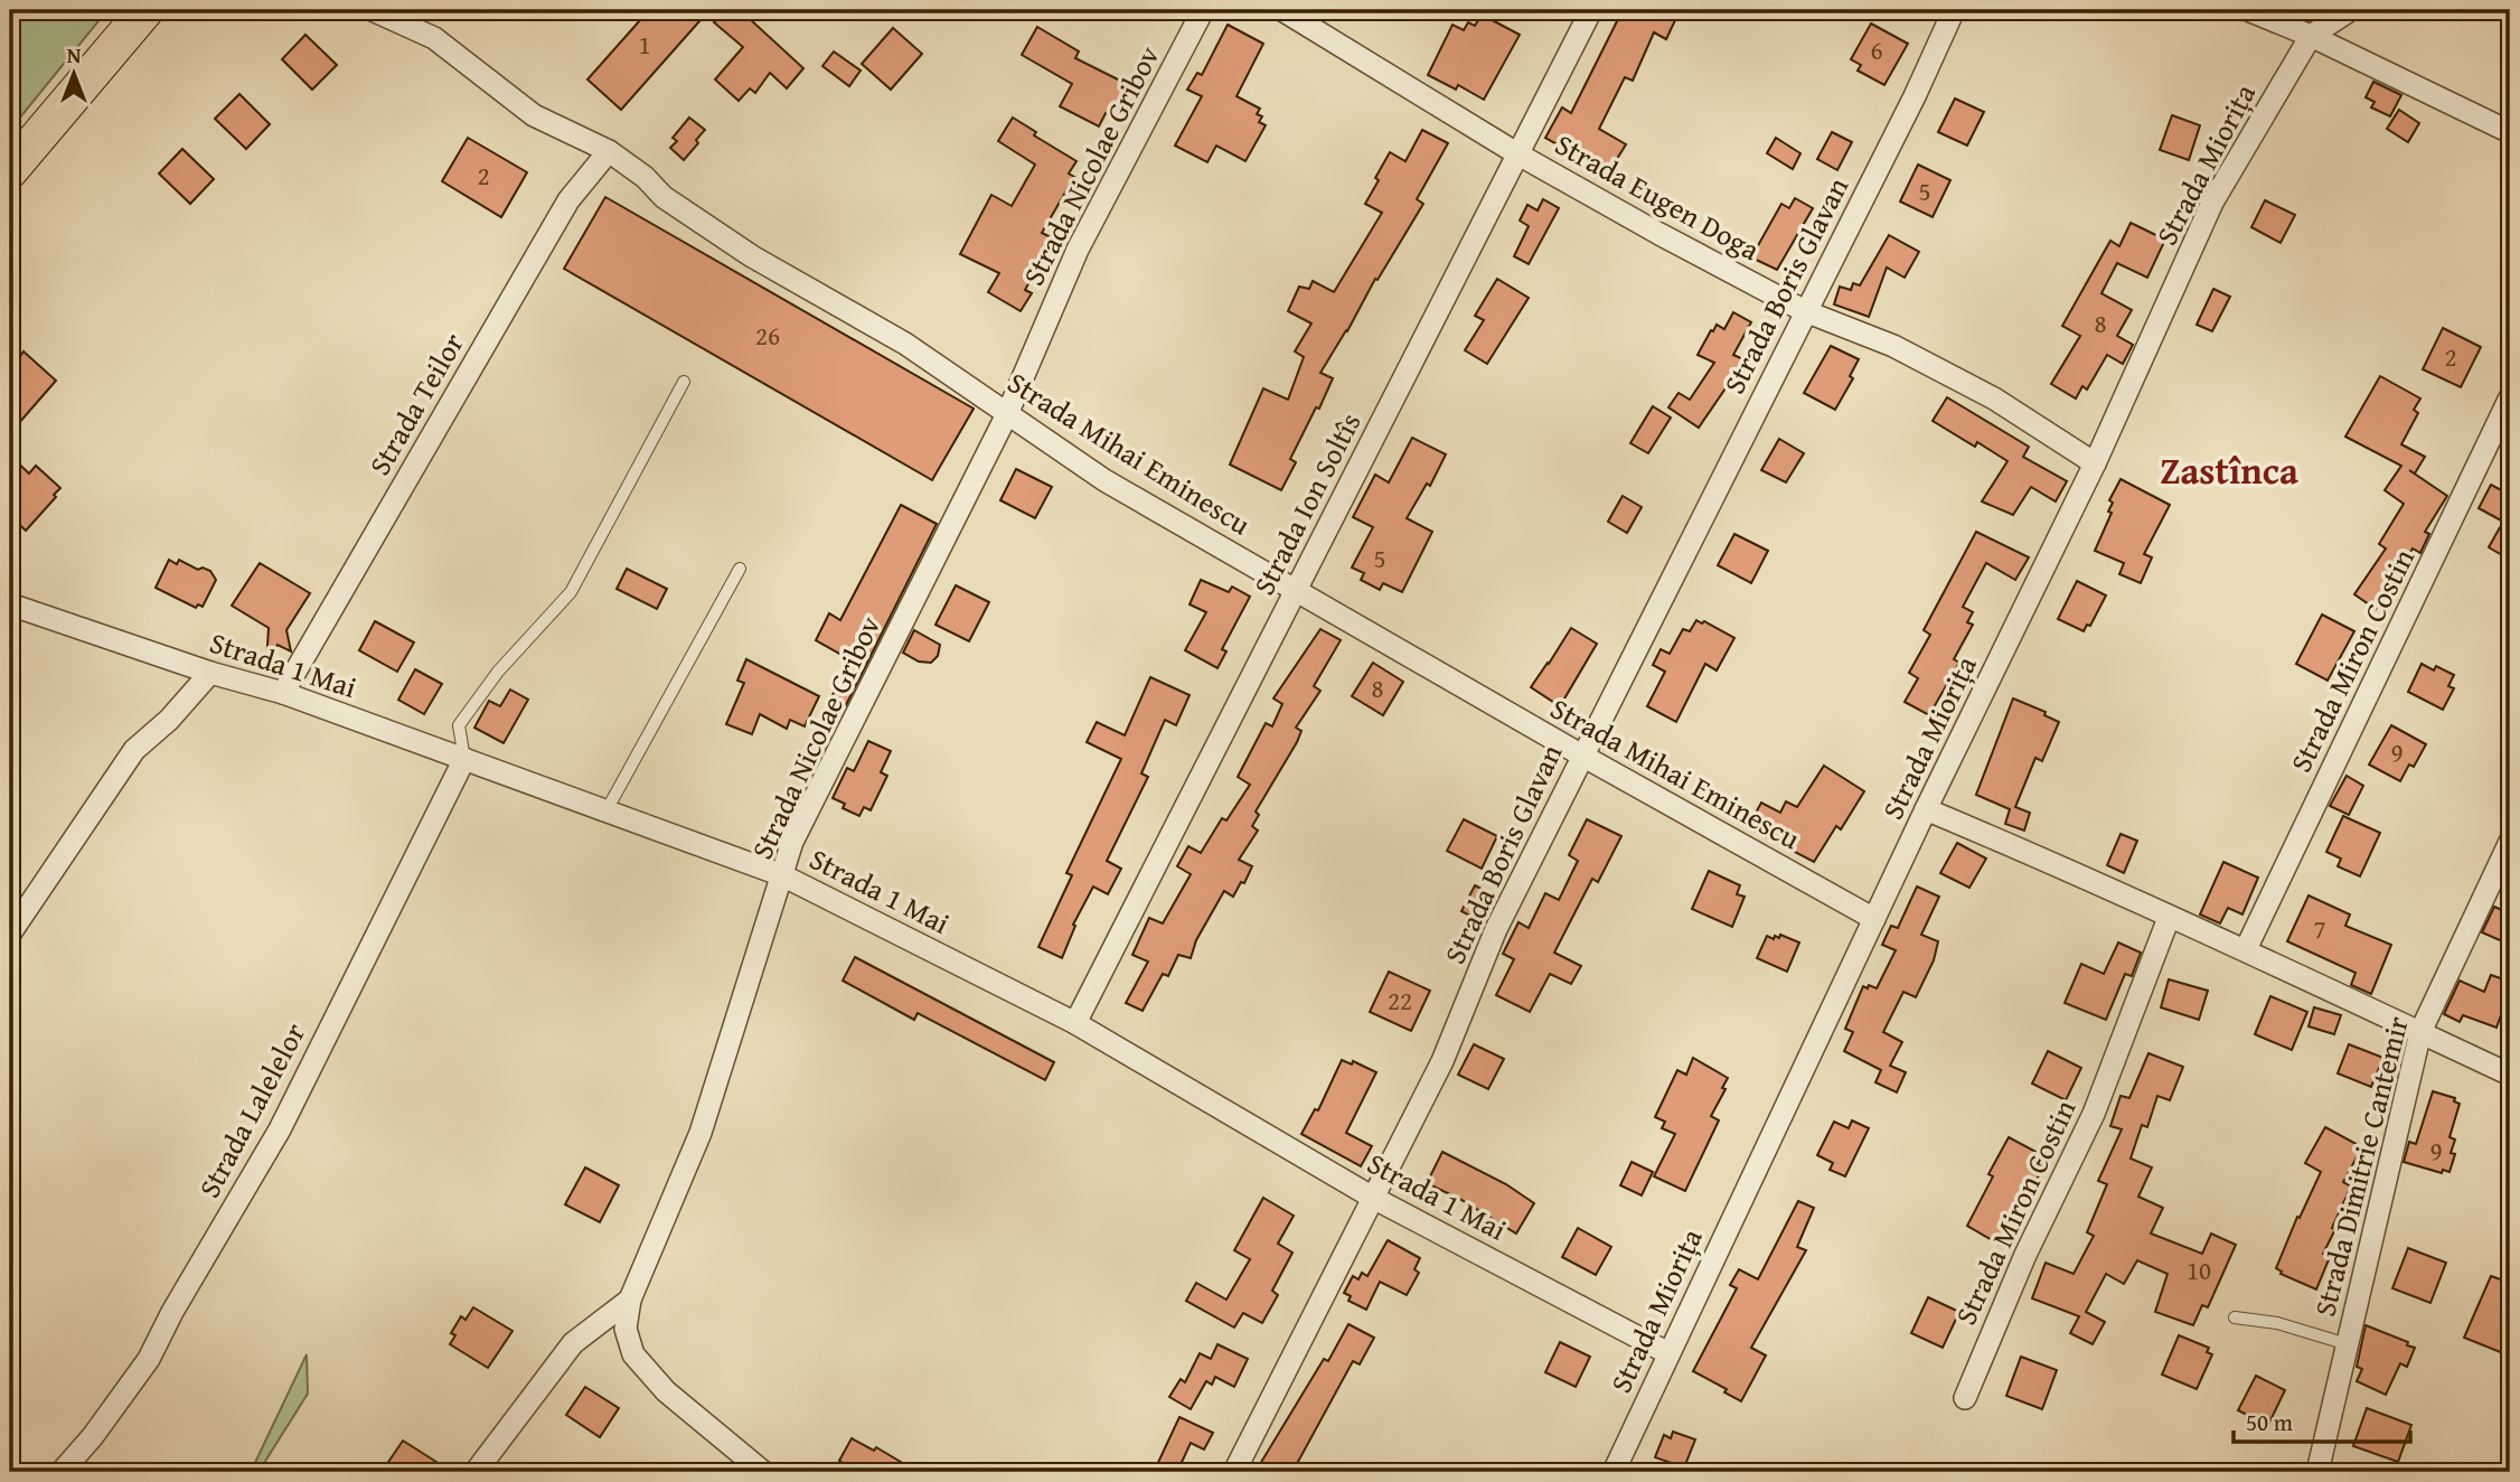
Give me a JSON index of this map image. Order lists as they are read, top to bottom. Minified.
{"streets":{"street":["Strada Miorița","Strada Nicolae Gribov","Strada Eugen Doga","Strada Boris Glavan","Strada Teilor","Strada Mihai Eminescu","Strada Ion Soltîs","Strada Miron Costin","Strada 1 Mai","Strada Lalelelor","Strada Dimitrie Cantemir"]},"crossings":[["Strada Miorița","Strada Eugen Doga"],["Strada Miorița","Strada Mihai Eminescu"],["Strada Miorița","Strada 1 Mai"],["Strada Nicolae Gribov","Strada Mihai Eminescu"],["Strada Nicolae Gribov","Strada 1 Mai"],["Strada Eugen Doga","Strada Boris Glavan"],["Strada Eugen Doga","Strada Ion Soltîs"],["Strada Boris Glavan","Strada Mihai Eminescu"],["Strada Boris Glavan","Strada 1 Mai"],["Strada Teilor","Strada Mihai Eminescu"],["Strada Teilor","Strada 1 Mai"],["Strada Mihai Eminescu","Strada Ion Soltîs"],["Strada Ion Soltîs","Strada 1 Mai"],["Strada 1 Mai","Strada Lalelelor"]],"districts":["Zastînca"],"house_numbers":["1","6","2","5","8","26","2","5","8","9","7","22","9","10"],"scale_bar":"50 m","north":"top"}
